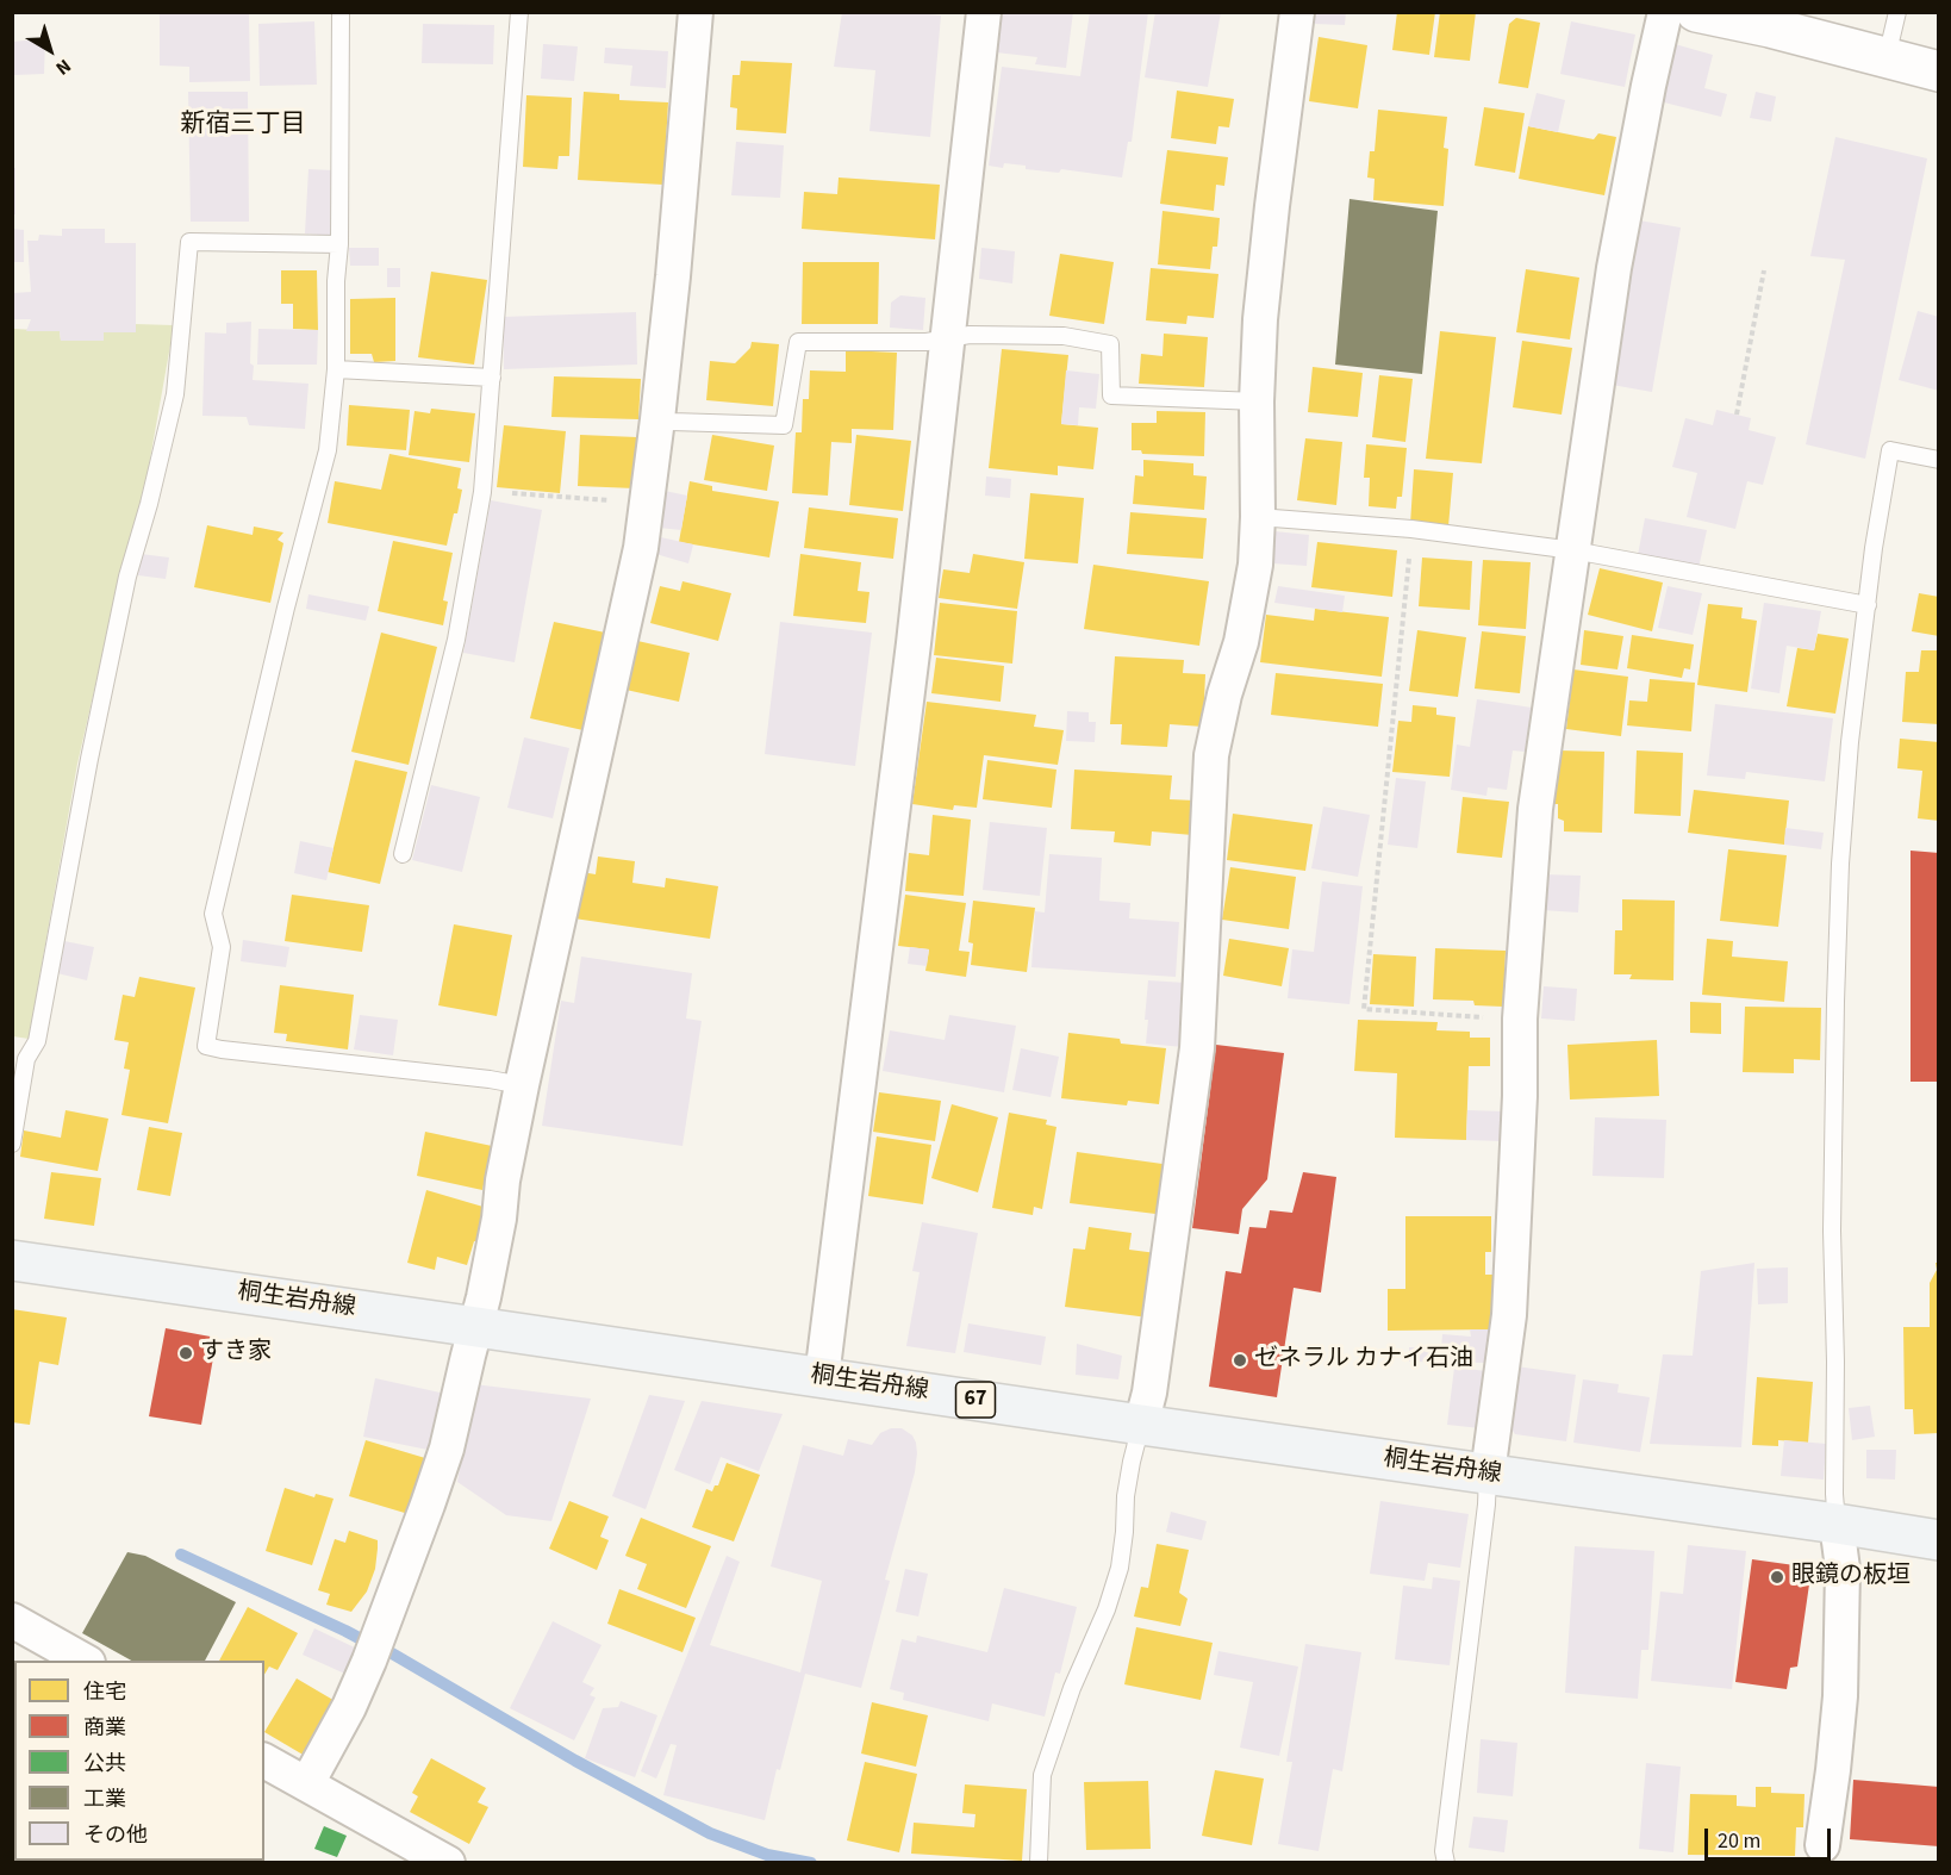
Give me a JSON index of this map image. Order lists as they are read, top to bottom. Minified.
{"streets":{"main road":["桐生岩舟線","67"]},"districts":["新宿三丁目"],"places":["すき家","ゼネラル カナイ石油","眼鏡の板垣"],"legend":["住宅","商業","公共","工業","その他"],"scale_bar":"20 m","north":"bottom right"}
